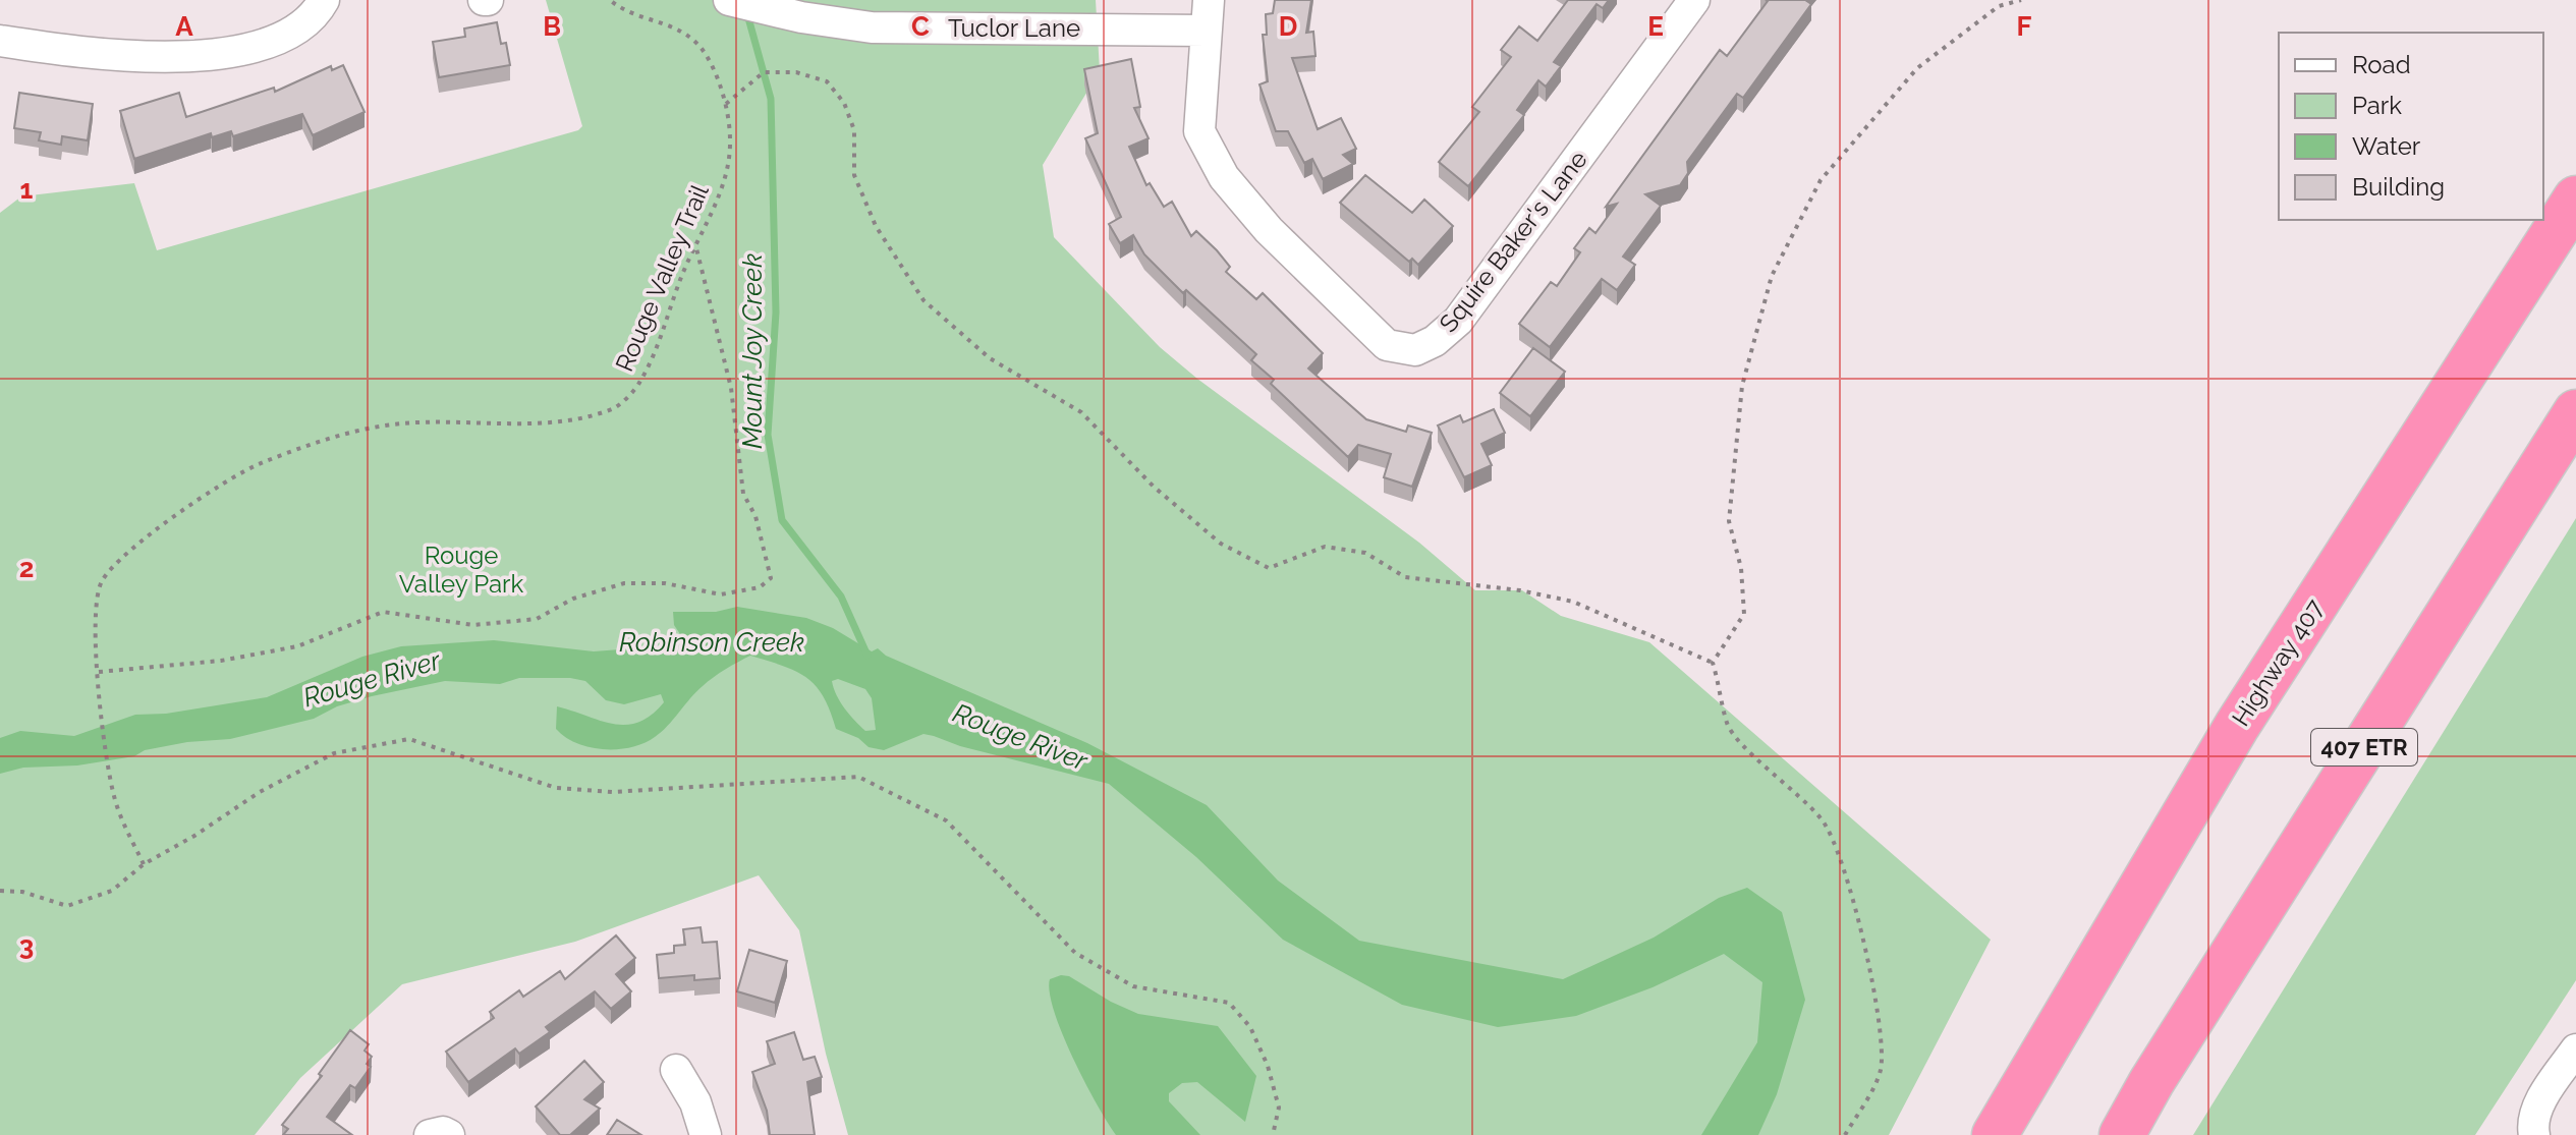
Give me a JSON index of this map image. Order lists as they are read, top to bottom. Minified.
{"streets":{"highway":["Highway 407","407 ETR"],"street":["Tuclor Lane","Squire Baker's Lane"],"path":["Rouge Valley Trail"]},"crossings":[["Tuclor Lane","Squire Baker's Lane"]],"water":["Mount Joy Creek","Robinson Creek","Rouge River"],"parks":["Rouge Valley Park"],"legend":["Road","Park","Water","Building"],"grid":{"columns":["A","B","C","D","E","F"],"rows":["1","2","3"]}}
